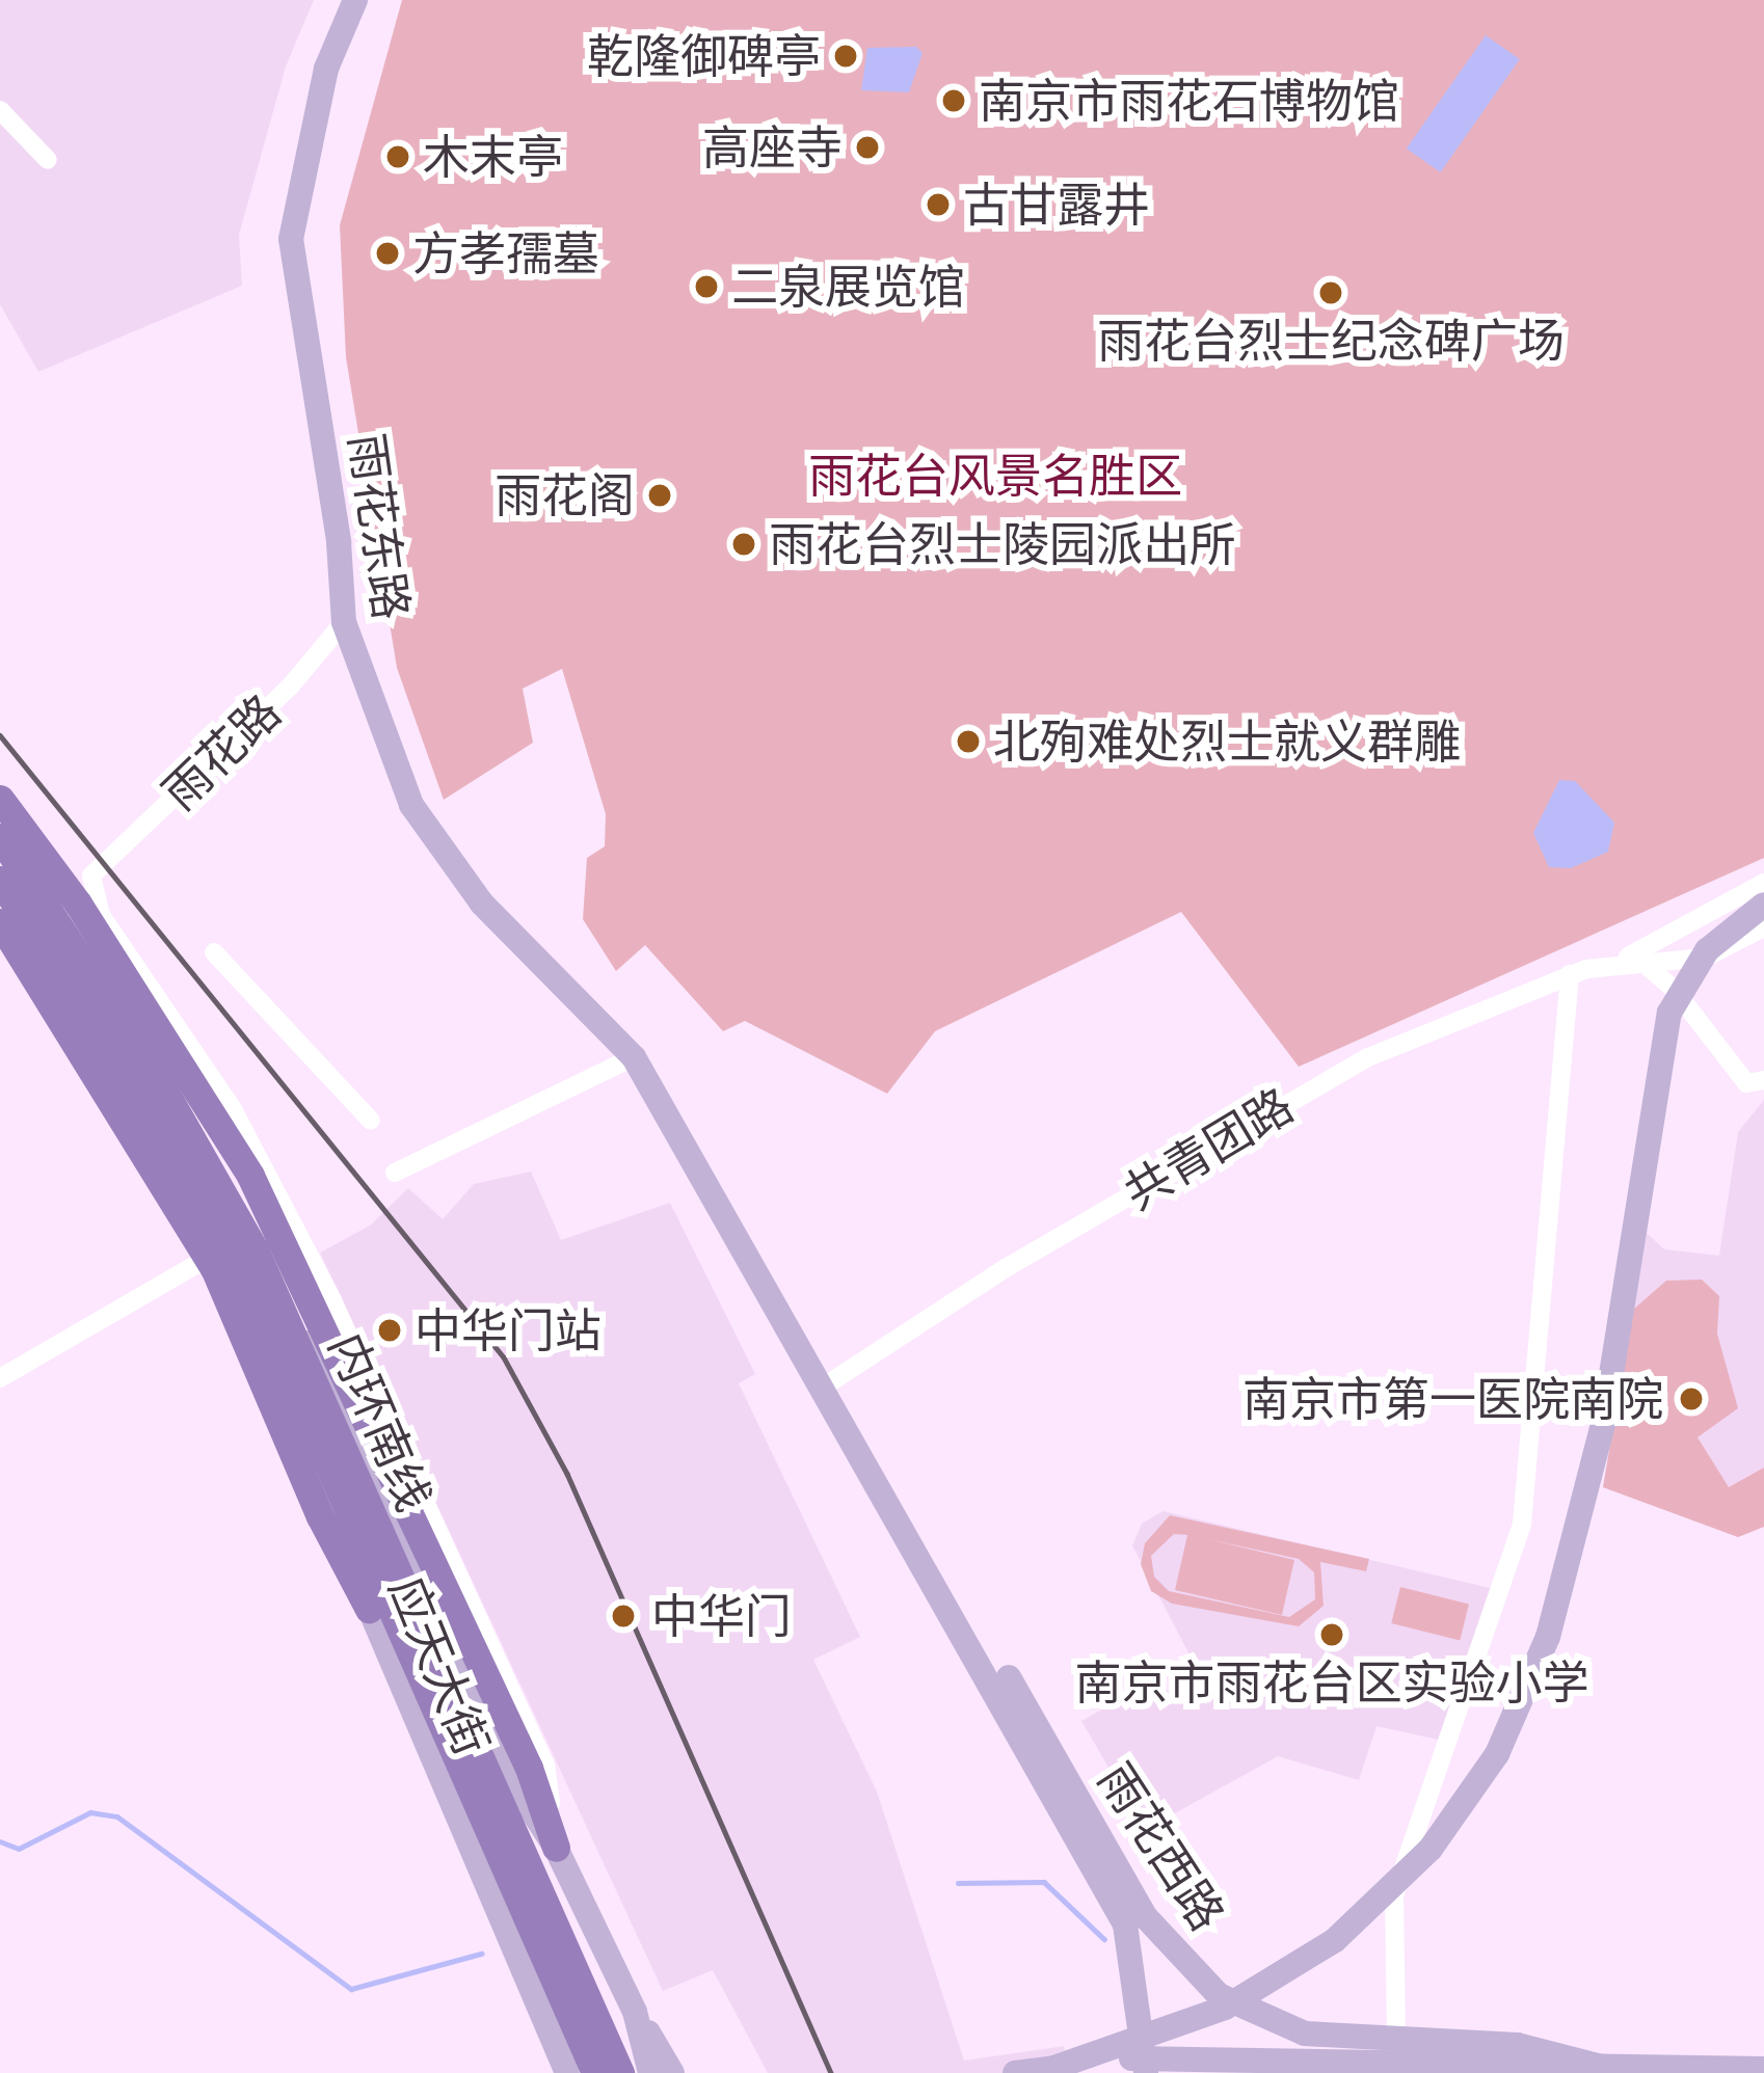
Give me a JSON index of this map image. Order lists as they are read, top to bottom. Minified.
{"streets":{"highway":["内环南线"],"main road":["雨花东路","应天大街","雨花西路"],"street":["雨花路","共青团路"]},"crossings":[["雨花东路","雨花路"],["雨花东路","雨花西路"],["雨花路","应天大街"],["共青团路","雨花西路"]],"parks":["雨花台风景名胜区"],"places":["乾隆御碑亭","南京市雨花石博物馆","高座寺","木末亭","古甘露井","方孝孺墓","二泉展览馆","雨花台烈士纪念碑广场","雨花阁","雨花台烈士陵园派出所","北殉难处烈士就义群雕","中华门站","南京市第一医院南院","中华门","南京市雨花台区实验小学"]}
